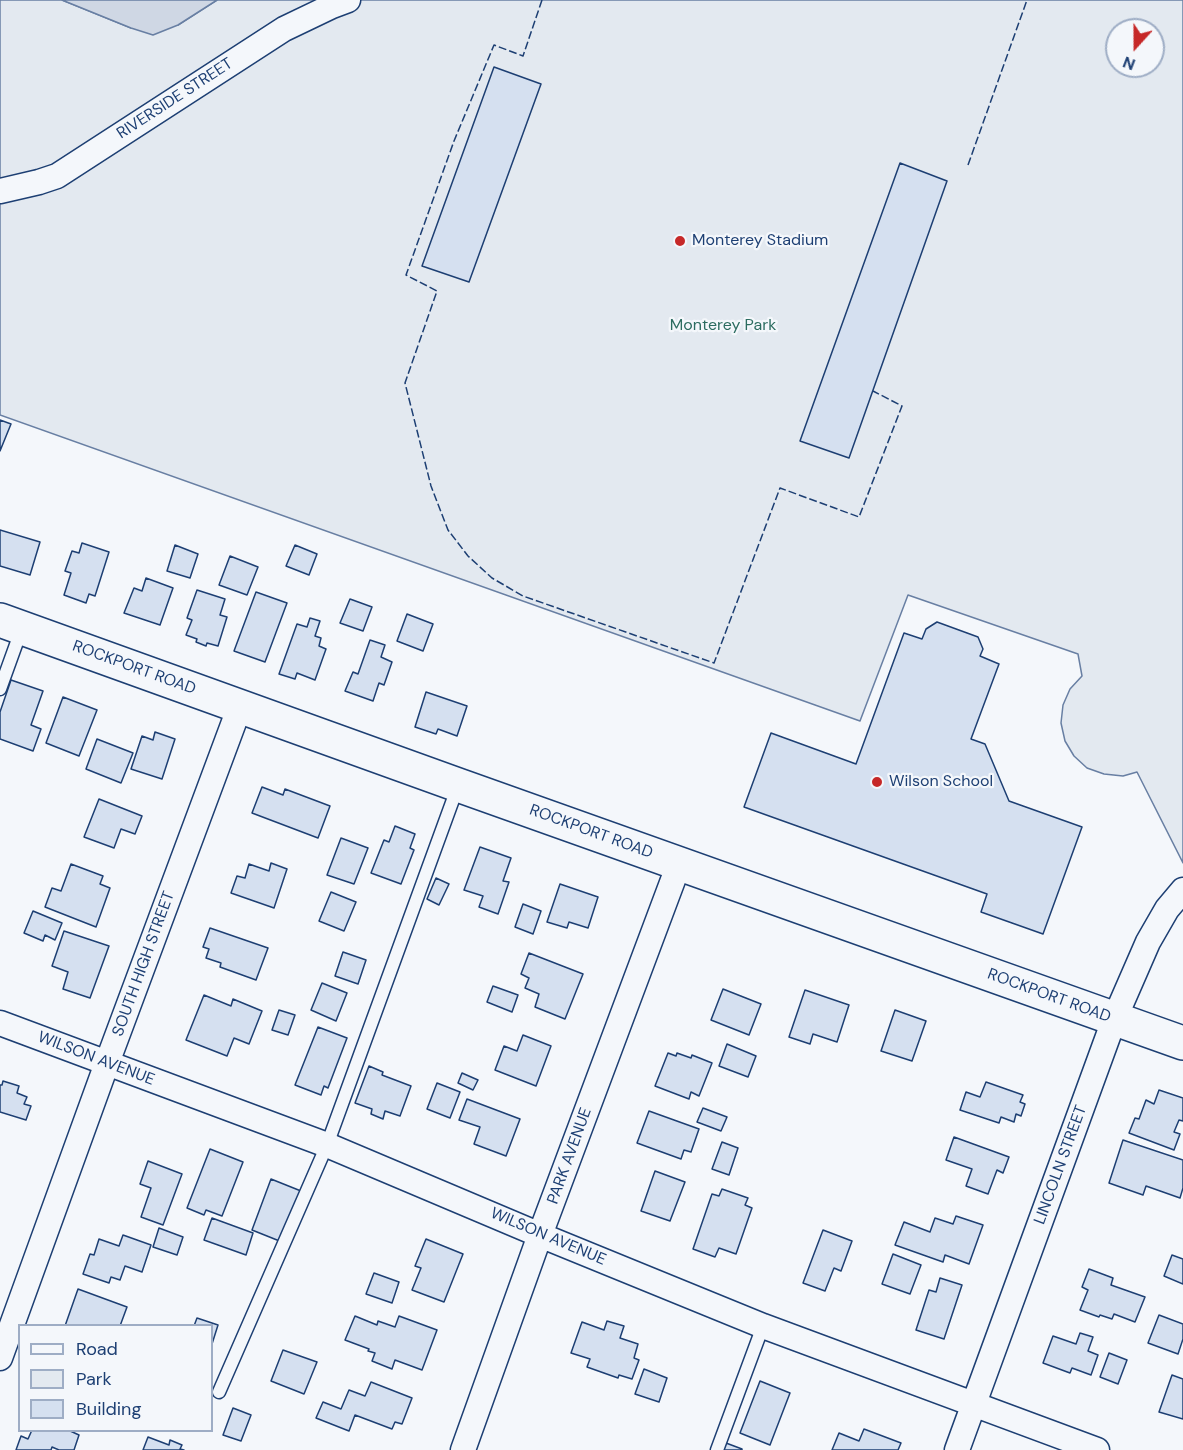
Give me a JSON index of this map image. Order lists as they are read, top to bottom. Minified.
{"streets":{"street":["RIVERSIDE STREET","ROCKPORT ROAD","SOUTH HIGH STREET","WILSON AVENUE","PARK AVENUE","LINCOLN STREET"]},"crossings":[["ROCKPORT ROAD","SOUTH HIGH STREET"],["ROCKPORT ROAD","PARK AVENUE"],["ROCKPORT ROAD","LINCOLN STREET"],["SOUTH HIGH STREET","WILSON AVENUE"],["WILSON AVENUE","PARK AVENUE"],["WILSON AVENUE","LINCOLN STREET"]],"parks":["Monterey Park"],"places":["Monterey Stadium","Wilson School"],"legend":["Road","Park","Building"],"north":"bottom"}
